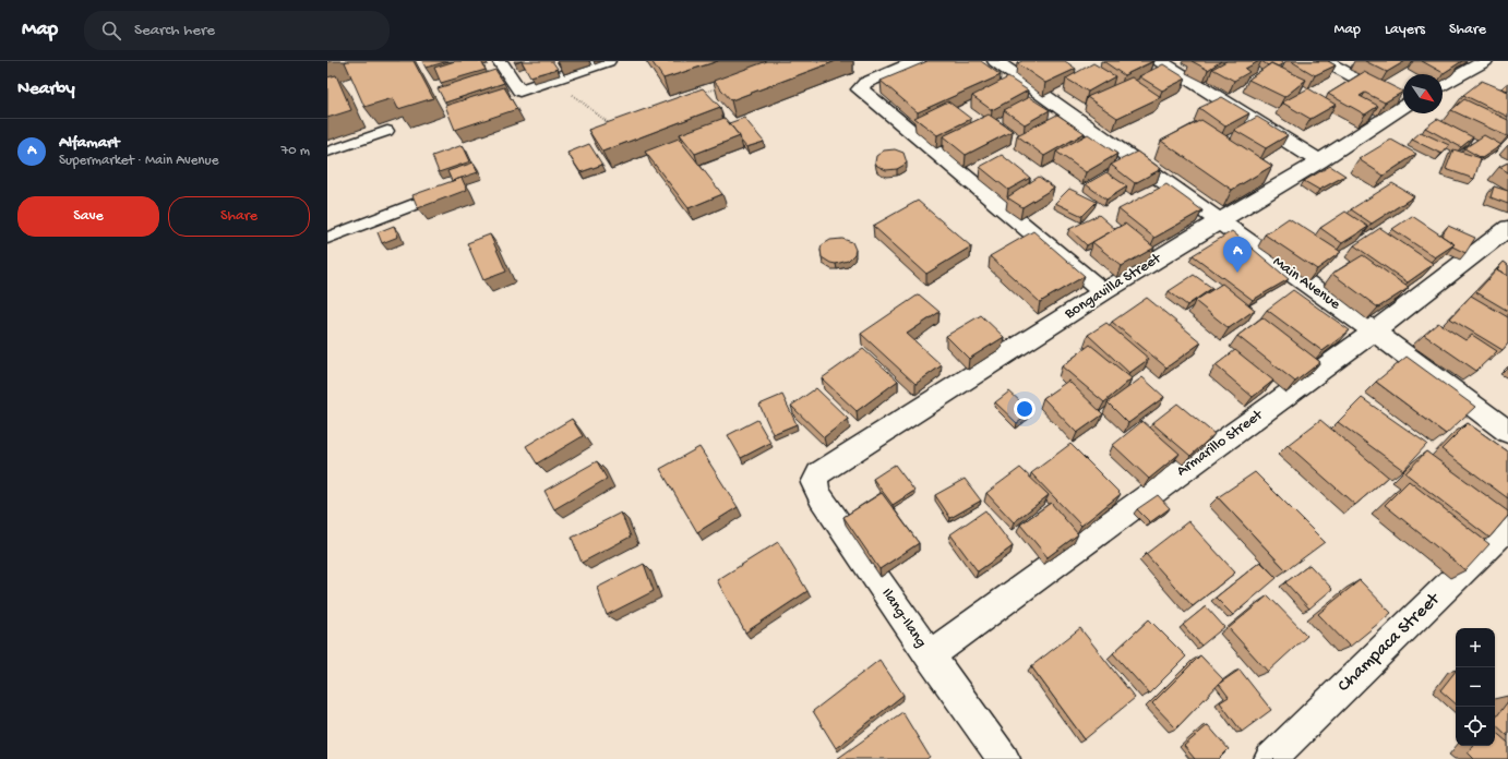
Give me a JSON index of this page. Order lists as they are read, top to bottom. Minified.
{"streets":{"street":["Main Avenue","Bongavilla Street","Armarillo Street","Ilang-Ilang","Champaca Street"]},"crossings":[["Main Avenue","Bongavilla Street"],["Main Avenue","Armarillo Street"],["Bongavilla Street","Ilang-Ilang"],["Armarillo Street","Ilang-Ilang"]],"north":"bottom right","page":{"header":"Map","search":"Search here","nav":["Map","Layers","Share"],"heading":"Nearby","list":[{"mark":"A","name":"Alfamart","note":"Supermarket · Main Avenue","value":"70 m"}],"buttons":["Save","Share"],"pins":"A","map_buttons":["+","−"]}}
